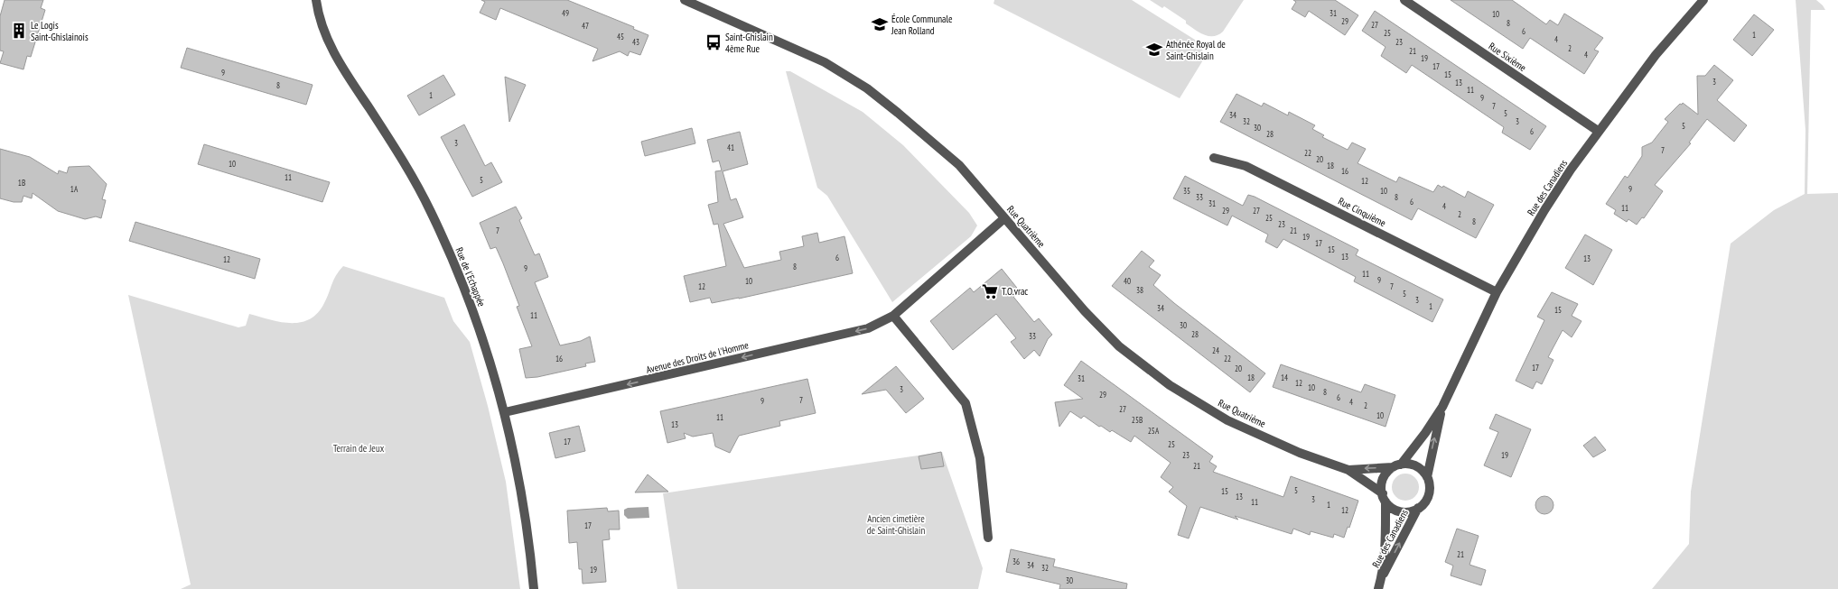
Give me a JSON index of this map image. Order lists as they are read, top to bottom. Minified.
{"streets":{"street":["Rue Sixième","Rue des Canadiens","Rue Cinquième","Rue Quatrième","Rue de l'Echappée","Avenue des Droits de l'Homme"]},"crossings":[["Rue Sixième","Rue des Canadiens"],["Rue des Canadiens","Rue Cinquième"],["Rue des Canadiens","Rue Quatrième"],["Rue Quatrième","Avenue des Droits de l'Homme"],["Rue de l'Echappée","Avenue des Droits de l'Homme"]],"one_way":["Avenue des Droits de l'Homme"],"parks":["Terrain de Jeux","Ancien cimetière de Saint-Ghislain"],"places":{"school or university":["École Communale Jean Rolland","Athénée Royal de Saint-Ghislain"],"building":["Le Logis Saint-Ghislainois"],"bus stop":["Saint-Ghislain 4ème Rue"],"supermarket":["T.O.vrac"]},"house_numbers":["49","31","10","29","8","27","47","6","25","1","45","4","43","23","2","21","4","19","17","9","15","3","13","8","11","1","9","7","5","34","32","3","5","30","6","28","3","41","7","22","20","10","18","16","11","5","12","1B","1A","9","35","10","33","8","6","31","4","11","29","27","2","25","8","23","7","21","19","17","15","13","6","13","12","8","9","11","9","10","40","12","7","38","5","3","1","34","15","11","30","28","33","24","16","22","17","20","18","14","31","12","10","3","8","29","6","7","9","4","2","27","10","11","25B","13","25A","17","25","23","19","21","5","15","13","3","11","1","12","17","21","36","34","32","19","30"]}
